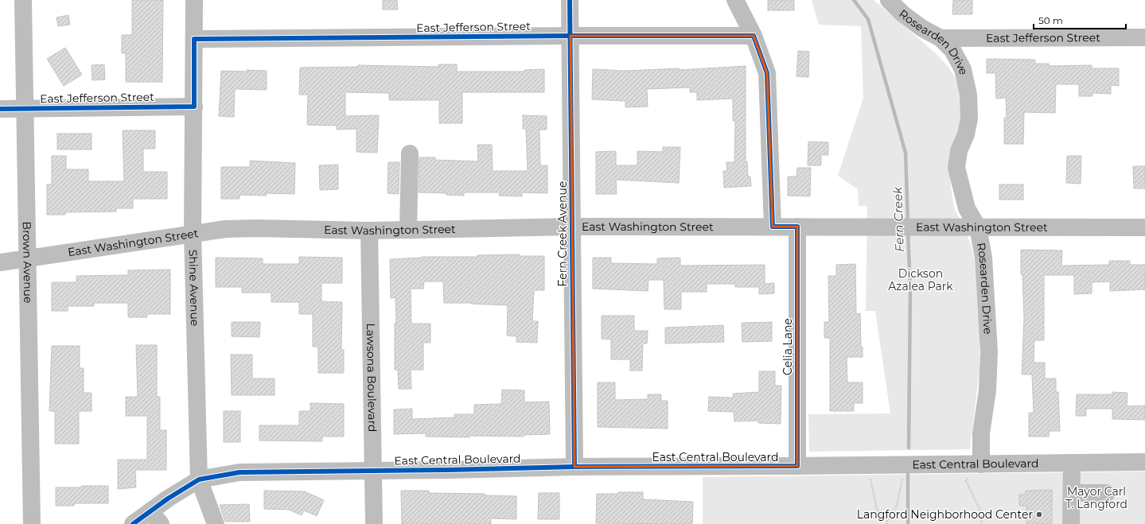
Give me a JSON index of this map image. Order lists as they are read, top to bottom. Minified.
{"streets":{"street":["East Jefferson Street","Rosearden Drive","East Washington Street","Fern Creek Avenue","Brown Avenue","Shine Avenue","Celia Lane","Lawsona Boulevard","East Central Boulevard"]},"crossings":[["East Jefferson Street","Rosearden Drive"],["East Jefferson Street","Fern Creek Avenue"],["East Jefferson Street","Brown Avenue"],["East Jefferson Street","Shine Avenue"],["Rosearden Drive","East Washington Street"],["Rosearden Drive","East Central Boulevard"],["East Washington Street","Fern Creek Avenue"],["East Washington Street","Brown Avenue"],["East Washington Street","Shine Avenue"],["East Washington Street","Celia Lane"],["East Washington Street","Lawsona Boulevard"],["Fern Creek Avenue","East Central Boulevard"],["Shine Avenue","East Central Boulevard"],["Celia Lane","East Central Boulevard"],["Lawsona Boulevard","East Central Boulevard"]],"water":["Fern Creek"],"parks":["Dickson Azalea Park","Mayor Carl T. Langford"],"places":["Langford Neighborhood Center"],"scale_bar":"50 m"}
